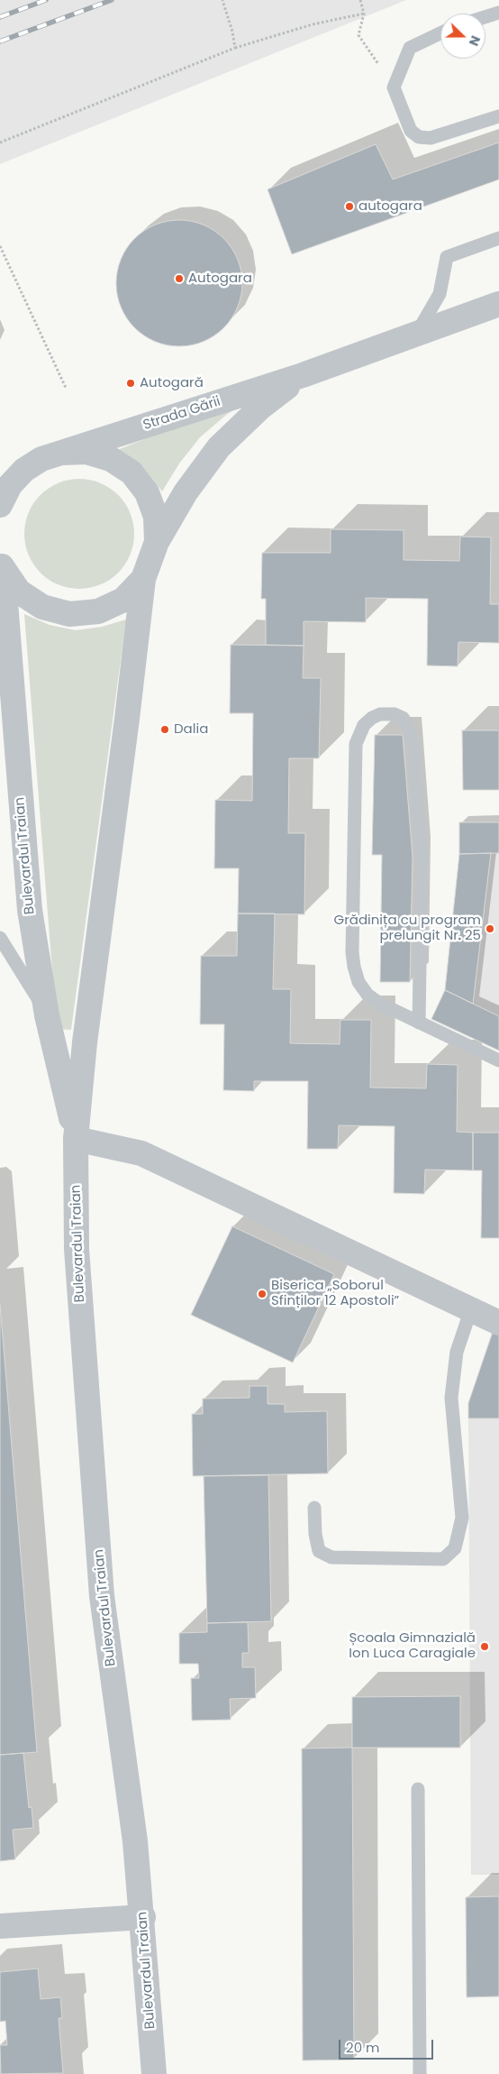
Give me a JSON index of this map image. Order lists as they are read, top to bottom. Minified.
{"streets":{"street":["Strada Gării","Bulevardul Traian"]},"places":["autogara","Autogara","Autogară","Dalia","Grădinița cu program prelungit Nr. 25","Biserica „Soborul Sfinților 12 Apostoli”","Școala Gimnazială Ion Luca Caragiale"],"scale_bar":"20 m","north":"right"}
